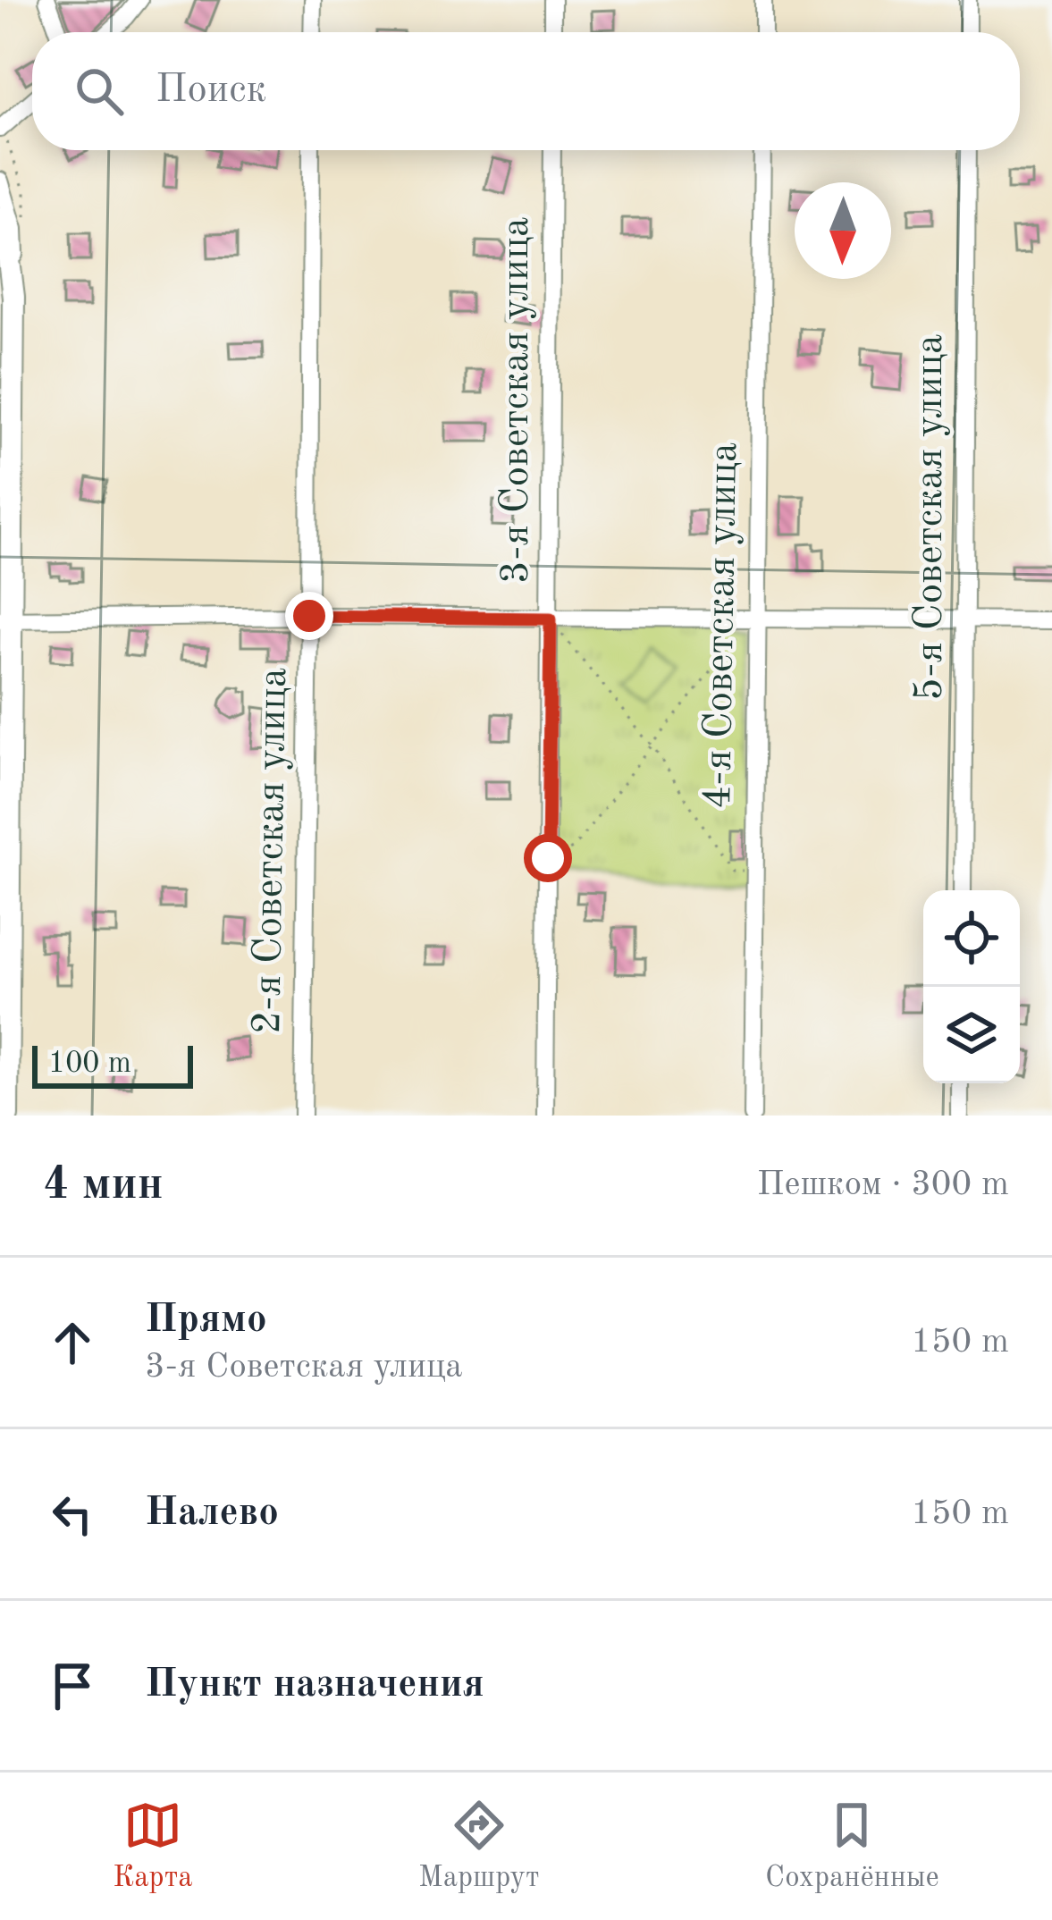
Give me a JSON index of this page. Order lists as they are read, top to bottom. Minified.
{"streets":{"street":["3-я Советская улица","5-я Советская улица","4-я Советская улица","2-я Советская улица"]},"scale_bar":"100 m","north":"bottom","page":{"search":"Поиск","scale":"100 m","heading":["4 мин","Пешком · 300 m"],"list":[["Прямо","3-я Советская улица","150 m"],["Налево","150 m"],"Пункт назначения"],"nav":["Карта","Маршрут","Сохранённые"]}}
